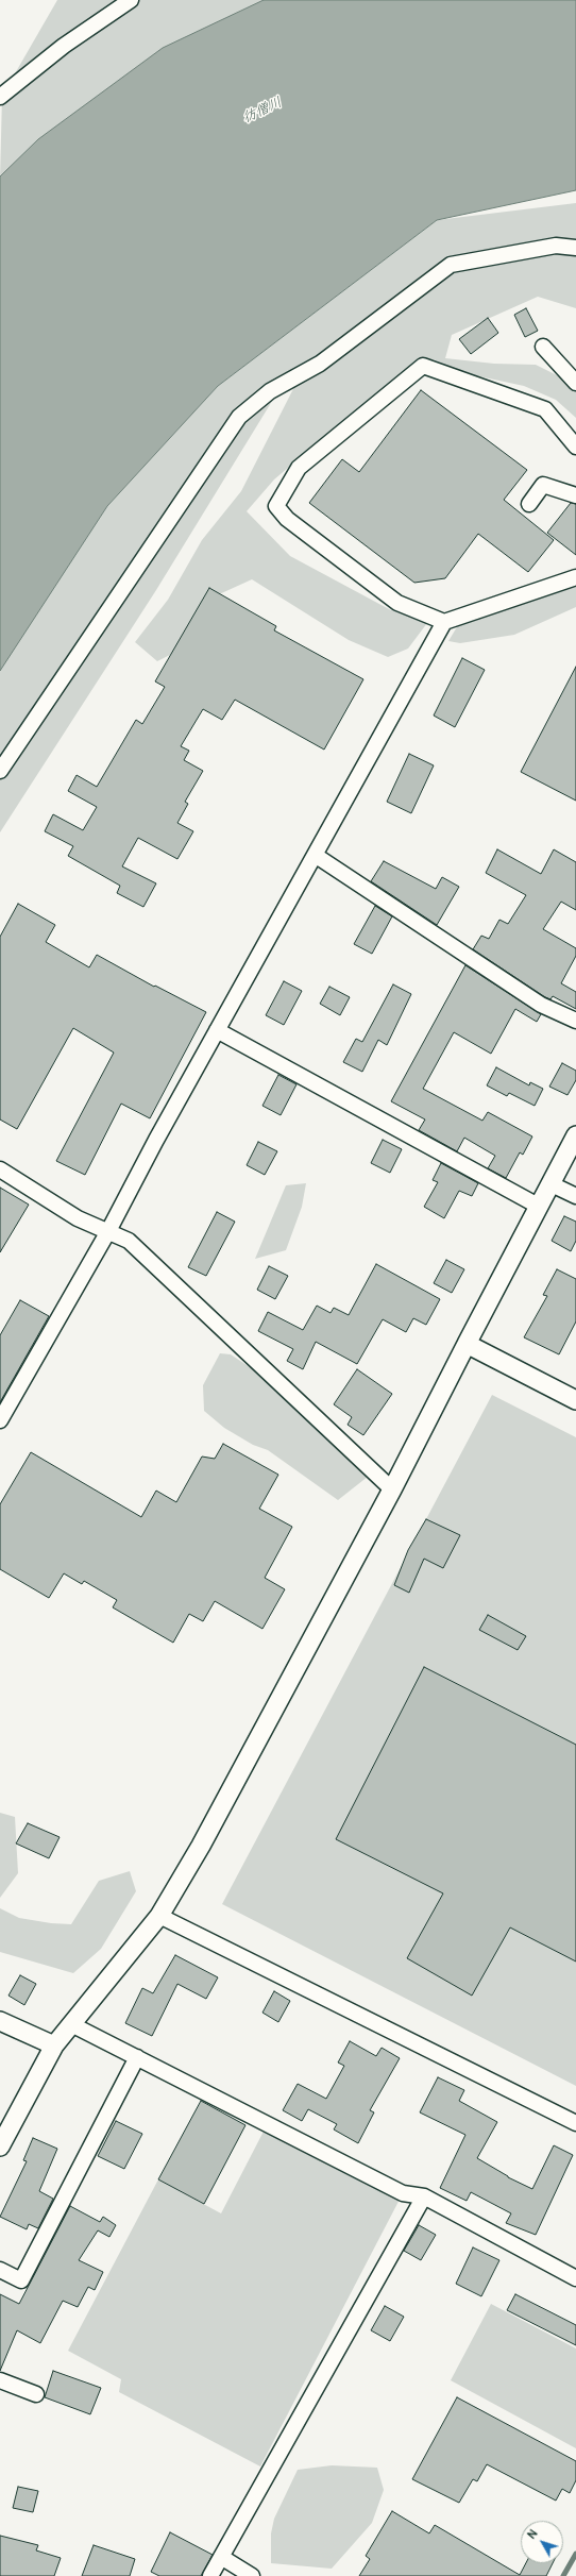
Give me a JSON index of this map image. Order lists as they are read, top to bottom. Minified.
{"water":["彷僧川"],"north":"top left"}
